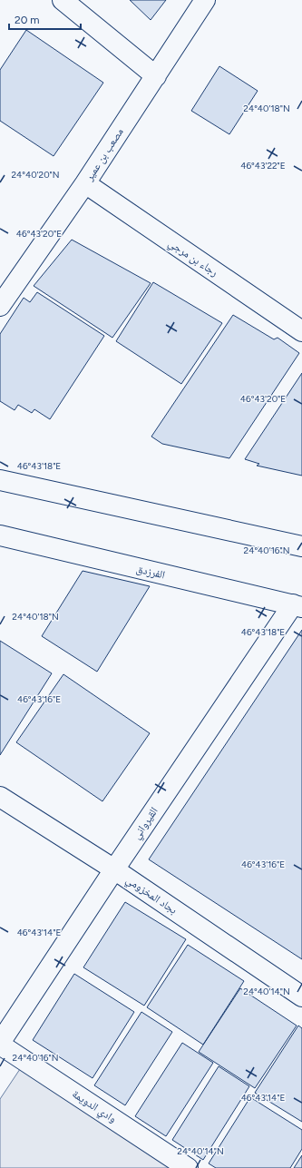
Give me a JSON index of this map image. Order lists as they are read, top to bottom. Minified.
{"streets":{"street":["مصعب بن عمير","رجاء بن مرجي","الفرزدق","القيرواني","بجاد المخزومي","وادي الدويمة"]},"crossings":[["مصعب بن عمير","رجاء بن مرجي"],["الفرزدق","القيرواني"],["القيرواني","بجاد المخزومي"],["القيرواني","وادي الدويمة"]],"scale_bar":"20 m","coordinates":["24°40'18\"N","46°43'22\"E","24°40'20\"N","46°43'20\"E","46°43'18\"E","24°40'16\"N","46°43'16\"E","46°43'14\"E","24°40'14\"N"]}
